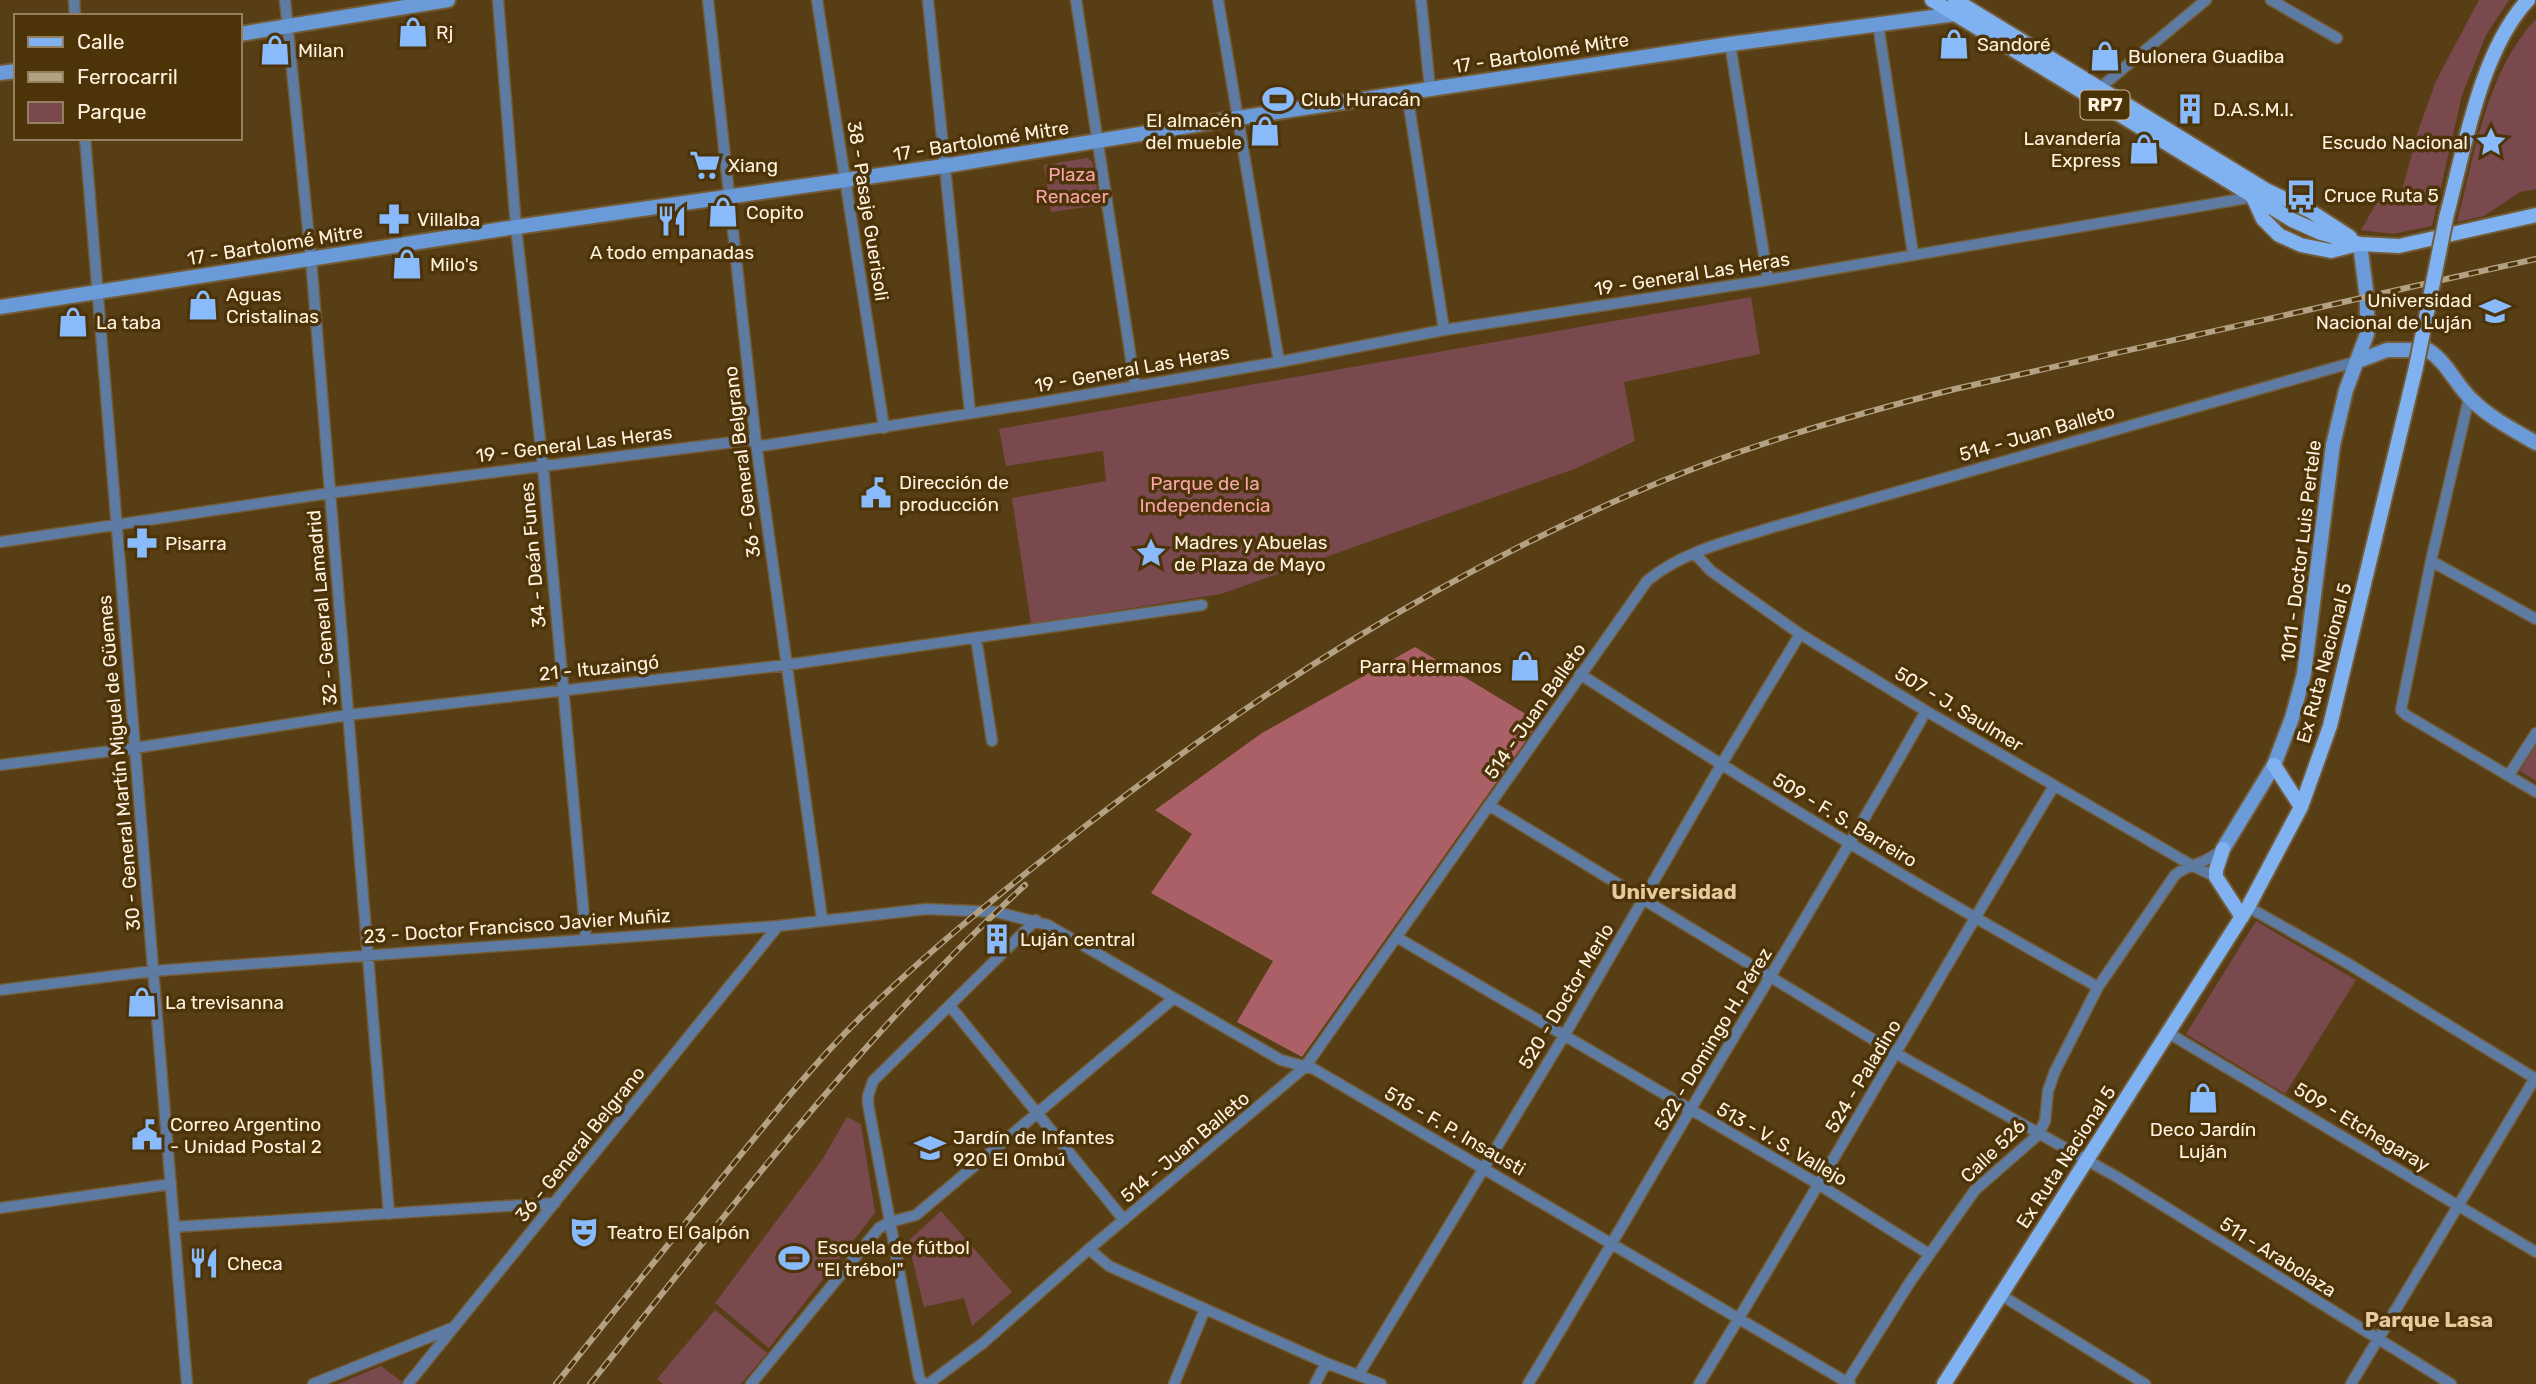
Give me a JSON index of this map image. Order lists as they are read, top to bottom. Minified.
{"streets":{"main road":["RP7","Ex Ruta Nacional 5"],"street":["17 - Bartolomé Mitre","38 - Pasaje Guerisoli","19 - General Las Heras","514 - Juan Balleto","36 - General Belgrano","1011 - Doctor Luis Pertele","34 - Deán Funes","32 - General Lamadrid","21 - Ituzaingó","507 - J. Saulmer","30 - General Martín Miguel de Güemes","509 - F. S. Barreiro","23 - Doctor Francisco Javier Muñiz","520 - Doctor Merlo","522 - Domingo H. Pérez","524 - Paladino","509 - Etchegaray","515 - F. P. Insausti","513 - V. S. Vallejo","Calle 526","511 - Arabolaza"]},"crossings":[["17 - Bartolomé Mitre","RP7"],["17 - Bartolomé Mitre","38 - Pasaje Guerisoli"],["17 - Bartolomé Mitre","36 - General Belgrano"],["17 - Bartolomé Mitre","34 - Deán Funes"],["17 - Bartolomé Mitre","32 - General Lamadrid"],["17 - Bartolomé Mitre","30 - General Martín Miguel de Güemes"],["RP7","19 - General Las Heras"],["RP7","1011 - Doctor Luis Pertele"],["38 - Pasaje Guerisoli","19 - General Las Heras"],["19 - General Las Heras","36 - General Belgrano"],["19 - General Las Heras","34 - Deán Funes"],["19 - General Las Heras","32 - General Lamadrid"],["19 - General Las Heras","30 - General Martín Miguel de Güemes"],["514 - Juan Balleto","1011 - Doctor Luis Pertele"],["514 - Juan Balleto","507 - J. Saulmer"],["514 - Juan Balleto","509 - F. S. Barreiro"],["514 - Juan Balleto","515 - F. P. Insausti"],["514 - Juan Balleto","513 - V. S. Vallejo"],["514 - Juan Balleto","511 - Arabolaza"],["36 - General Belgrano","21 - Ituzaingó"],["36 - General Belgrano","23 - Doctor Francisco Javier Muñiz"],["1011 - Doctor Luis Pertele","Calle 526"],["34 - Deán Funes","21 - Ituzaingó"],["34 - Deán Funes","23 - Doctor Francisco Javier Muñiz"],["32 - General Lamadrid","21 - Ituzaingó"],["32 - General Lamadrid","23 - Doctor Francisco Javier Muñiz"],["Ex Ruta Nacional 5","509 - Etchegaray"],["Ex Ruta Nacional 5","511 - Arabolaza"],["21 - Ituzaingó","30 - General Martín Miguel de Güemes"],["507 - J. Saulmer","520 - Doctor Merlo"],["507 - J. Saulmer","522 - Domingo H. Pérez"],["507 - J. Saulmer","524 - Paladino"],["507 - J. Saulmer","Calle 526"],["30 - General Martín Miguel de Güemes","23 - Doctor Francisco Javier Muñiz"],["509 - F. S. Barreiro","520 - Doctor Merlo"],["509 - F. S. Barreiro","522 - Domingo H. Pérez"],["509 - F. S. Barreiro","524 - Paladino"],["509 - F. S. Barreiro","Calle 526"],["23 - Doctor Francisco Javier Muñiz","515 - F. P. Insausti"],["520 - Doctor Merlo","515 - F. P. Insausti"],["520 - Doctor Merlo","513 - V. S. Vallejo"],["520 - Doctor Merlo","511 - Arabolaza"],["522 - Domingo H. Pérez","515 - F. P. Insausti"],["522 - Domingo H. Pérez","513 - V. S. Vallejo"],["522 - Domingo H. Pérez","511 - Arabolaza"],["524 - Paladino","515 - F. P. Insausti"],["524 - Paladino","513 - V. S. Vallejo"],["524 - Paladino","511 - Arabolaza"],["515 - F. P. Insausti","Calle 526"],["513 - V. S. Vallejo","Calle 526"],["Calle 526","511 - Arabolaza"]],"districts":["Universidad","Parque Lasa"],"parks":["Plaza Renacer","Parque de la Independencia"],"places":{"shop":["Rj","Sandoré","Milan","Bulonera Guadiba","El almacén del mueble","Lavandería Express","Copito","Milo's","Aguas Cristalinas","La taba","Parra Hermanos","La trevisanna","Deco Jardín Luján"],"sports":["Club Huracán","Escuela de fútbol \"El trébol\""],"building":["D.A.S.M.I.","Luján central"],"place":["Escudo Nacional","Madres y Abuelas de Plaza de Mayo"],"supermarket":["Xiang"],"bus stop":["Cruce Ruta 5"],"pharmacy":["Villalba","Pisarra"],"restaurant":["A todo empanadas","Checa"],"school or university":["Universidad Nacional de Luján","Jardín de Infantes 920 El Ombú"],"public building":["Dirección de producción","Correo Argentino - Unidad Postal 2"],"theatre":["Teatro El Galpón"]},"legend":["Calle","Ferrocarril","Parque"]}
